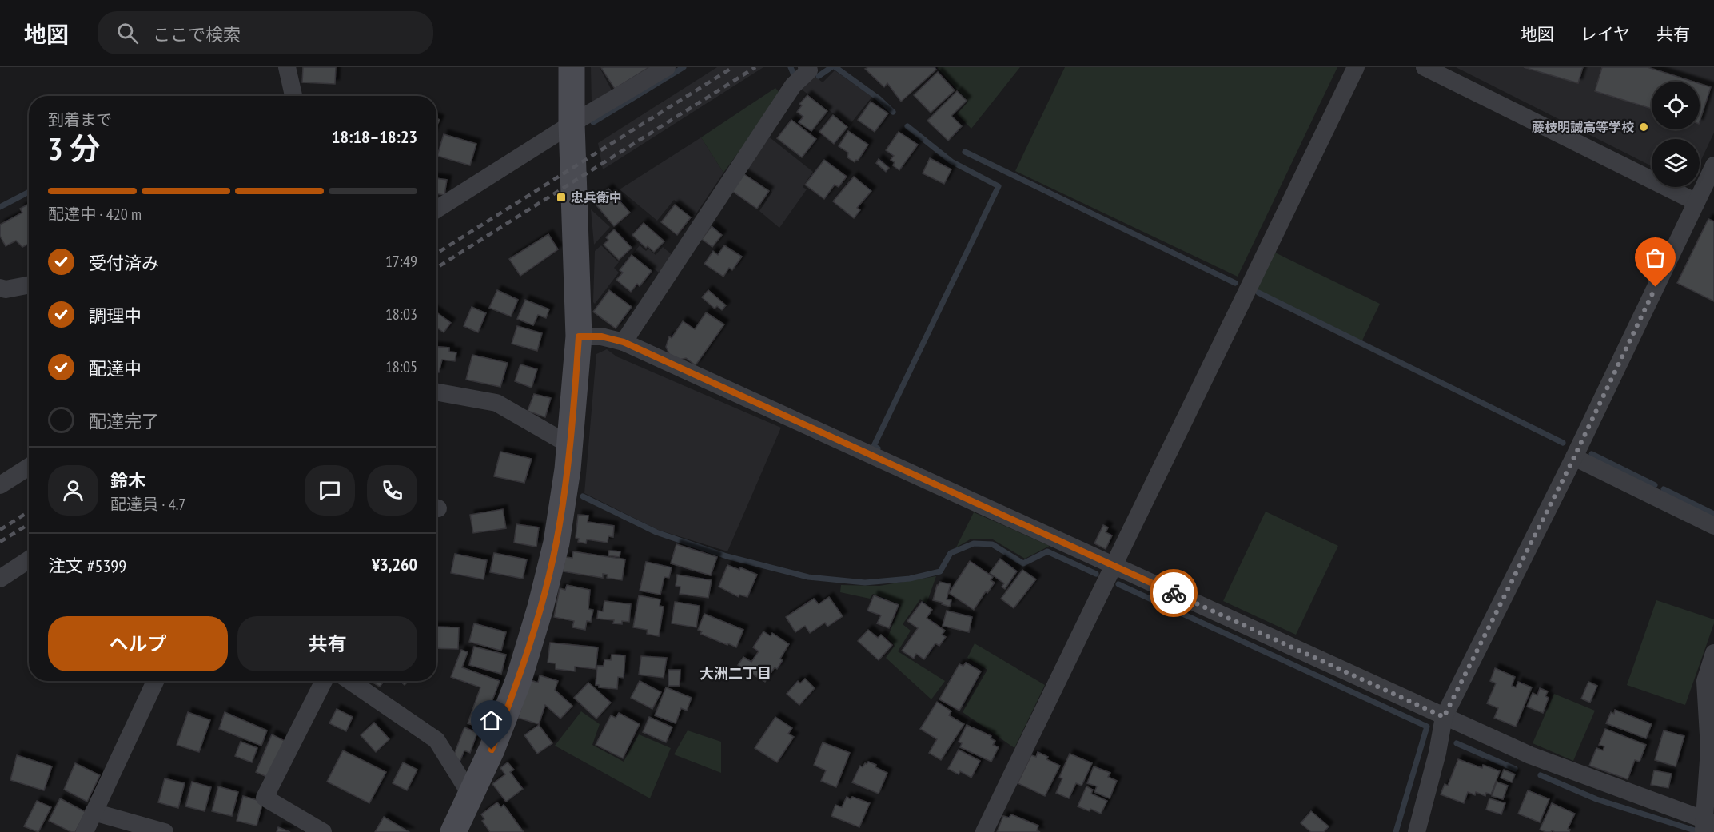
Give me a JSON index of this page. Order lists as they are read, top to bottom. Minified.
{"districts":["大洲二丁目"],"places":{"other":["藤枝明誠高等学校"],"transit":["忠兵衛中"]},"page":{"header":"地図","search":"ここで検索","nav":["地図","レイヤ","共有"],"heading":["3 分","到着まで","18:18–18:23"],"panel":["鈴木","配達員 · 4.7","注文 #5399","¥3,260"],"bar":"配達中 · 420 m","list":[["受付済み","17:49"],["調理中","18:03"],["配達中","18:05"],"配達完了"],"buttons":["ヘルプ","共有"]}}
